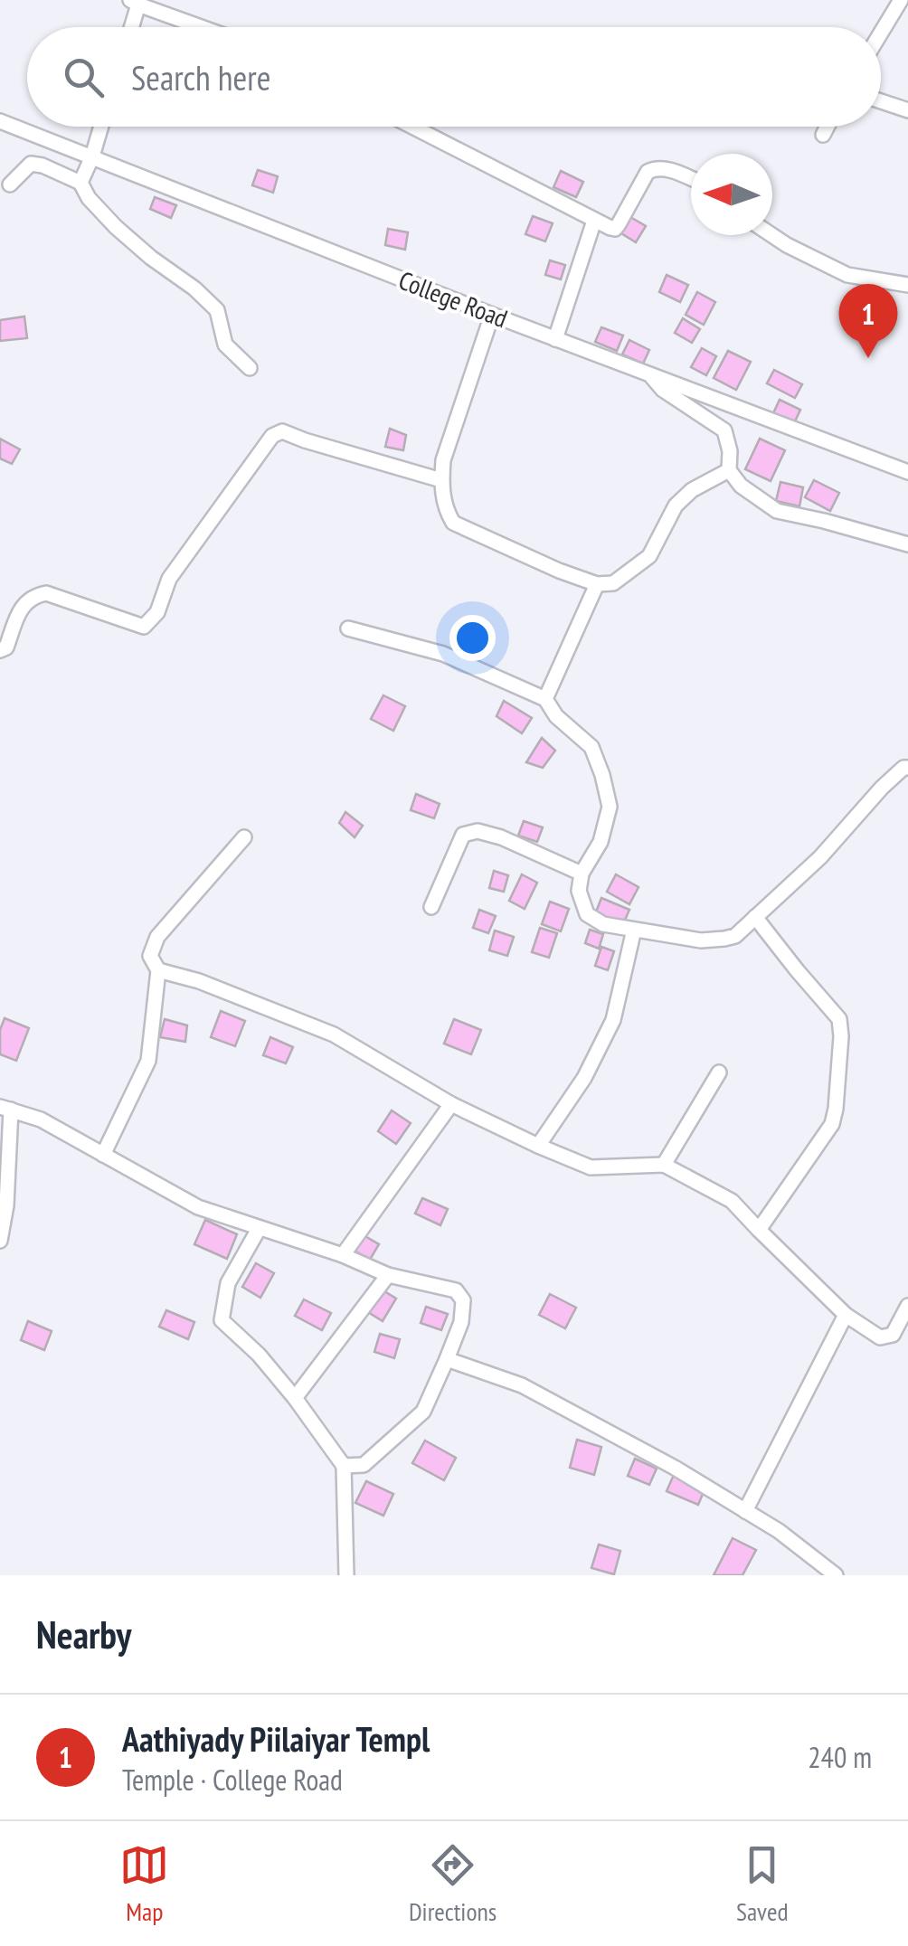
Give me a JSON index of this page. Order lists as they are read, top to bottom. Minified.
{"streets":{"street":["College Road"]},"north":"left","page":{"search":"Search here","pins":"1","heading":"Nearby","list":[{"mark":"1","name":"Aathiyady Piilaiyar Templ","note":"Temple · College Road","value":"240 m"}],"nav":["Map","Directions","Saved"]}}
